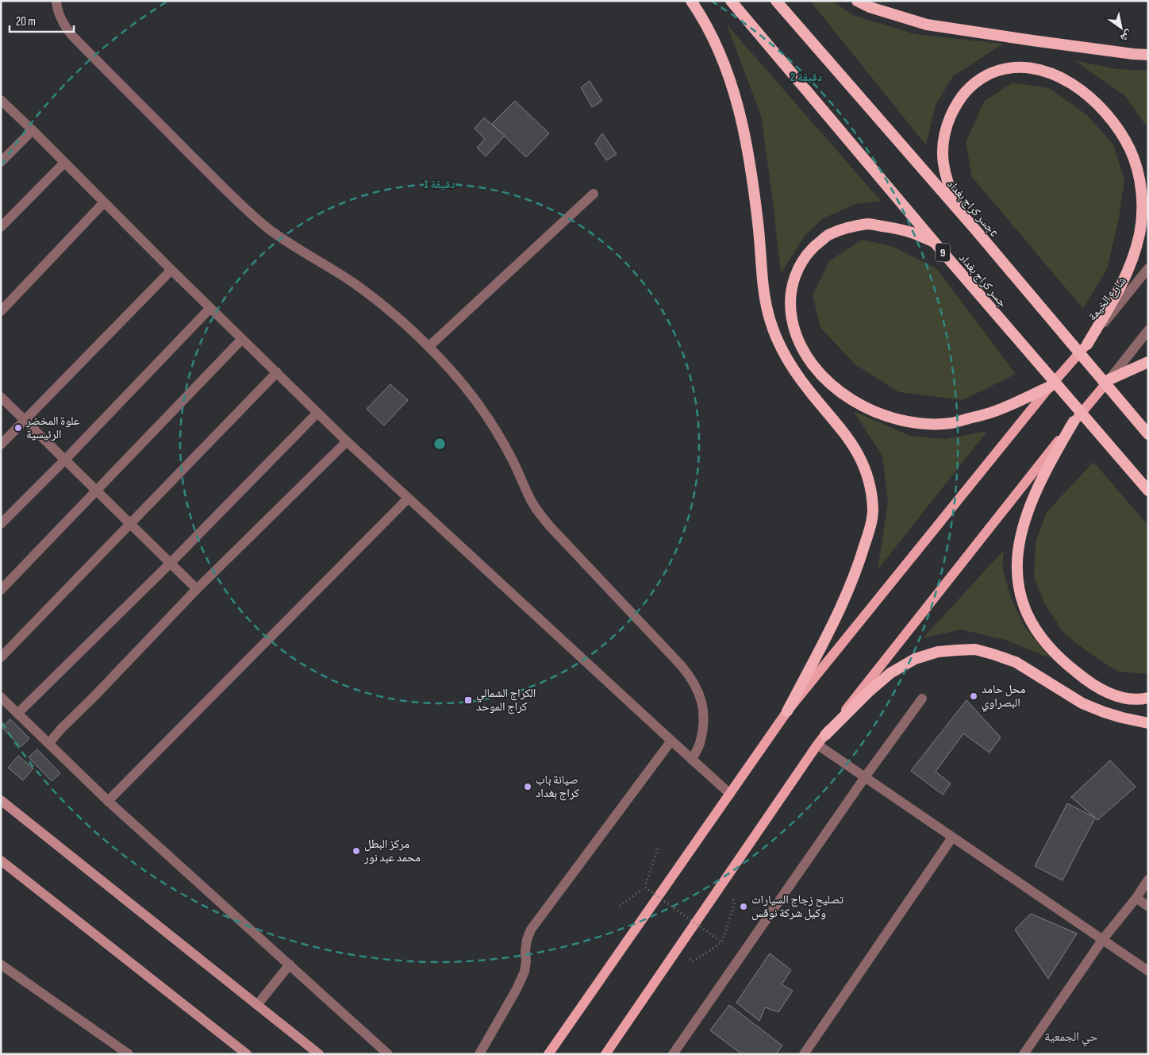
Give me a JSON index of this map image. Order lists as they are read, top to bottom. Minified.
{"streets":{"highway":["جسر كراج بغدادc","9","جسر كراج بغداد"],"street":["شارع الخيمة"]},"districts":["حي الجمعية"],"places":{"other":["علوة المخضر الرئيسية","محل حامد البصراوي","صيانة باب كراج بغداد","مركز البطل محمد عبد نور","تصليح زجاج السيارات وكيل شركة نوڤس"],"transit":["الكراج الشمالي كراج الموحد"]},"scale_bar":"20 m","north":"bottom right","rings":["2 دقيقة","1 دقيقة"]}
